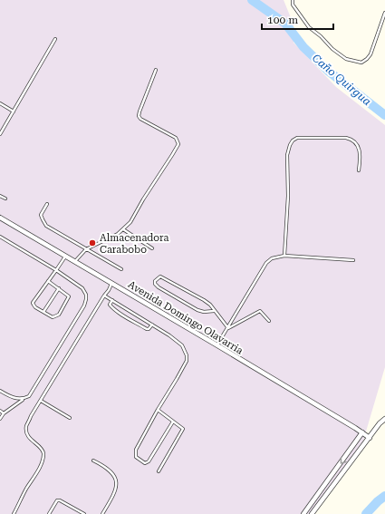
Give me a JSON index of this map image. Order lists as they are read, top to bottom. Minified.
{"streets":{"street":["Avenida Domingo Olavarria"]},"water":["Caño Quirgua"],"places":["Almacenadora Carabobo"],"scale_bar":"100 m"}
